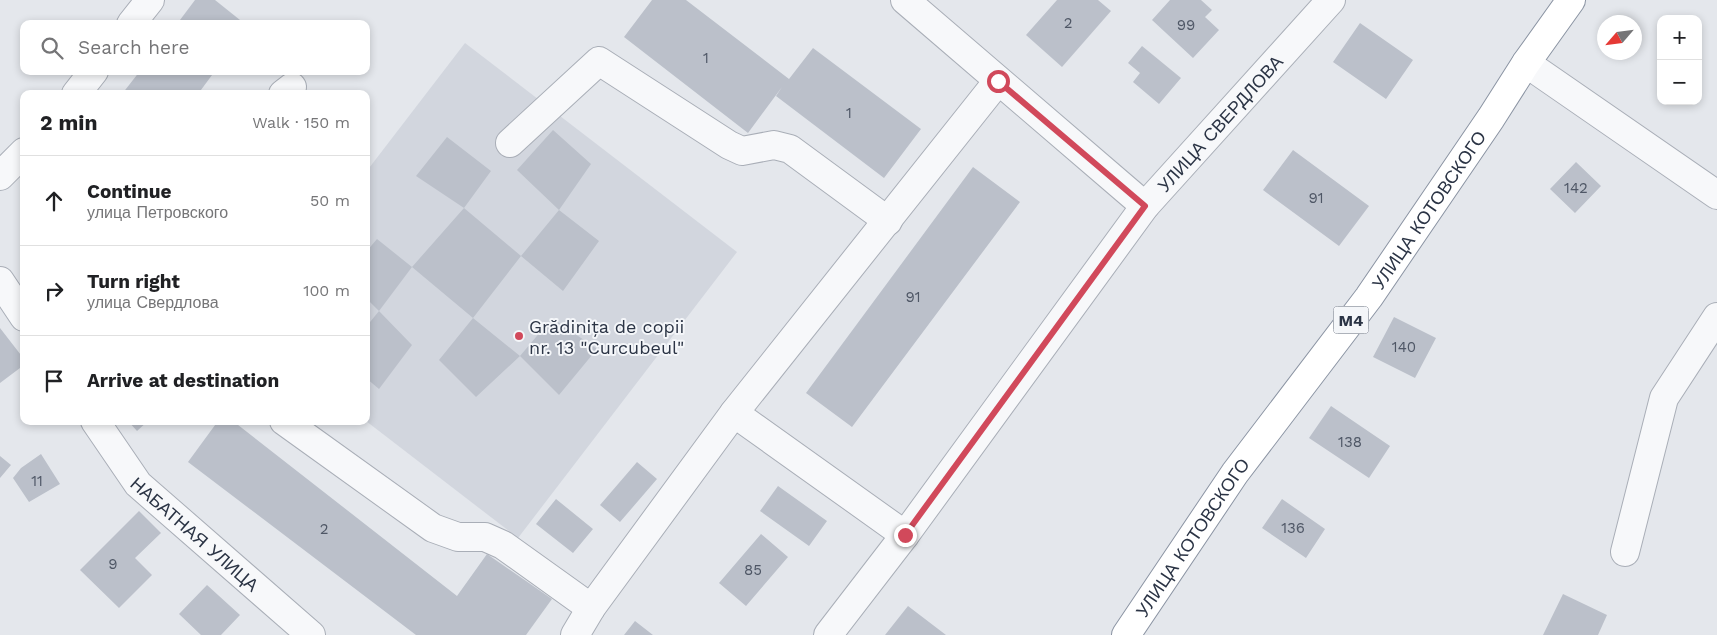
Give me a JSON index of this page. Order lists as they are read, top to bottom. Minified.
{"streets":{"highway":["УЛИЦА КОТОВСКОГО","M4"],"street":["УЛИЦА СВЕРДЛОВА","НАБАТНАЯ УЛИЦА"]},"places":["Grădinița de copii nr. 13 \"Curcubeul\""],"house_numbers":["2","99","1","1","142","91","91","140","138","11","136","2","9","85"],"north":"bottom left","page":{"map_buttons":["+","−"],"search":"Search here","heading":["2 min","Walk · 150 m"],"list":[["Continue","улица Петровского","50 m"],["Turn right","улица Свердлова","100 m"],"Arrive at destination"]}}
